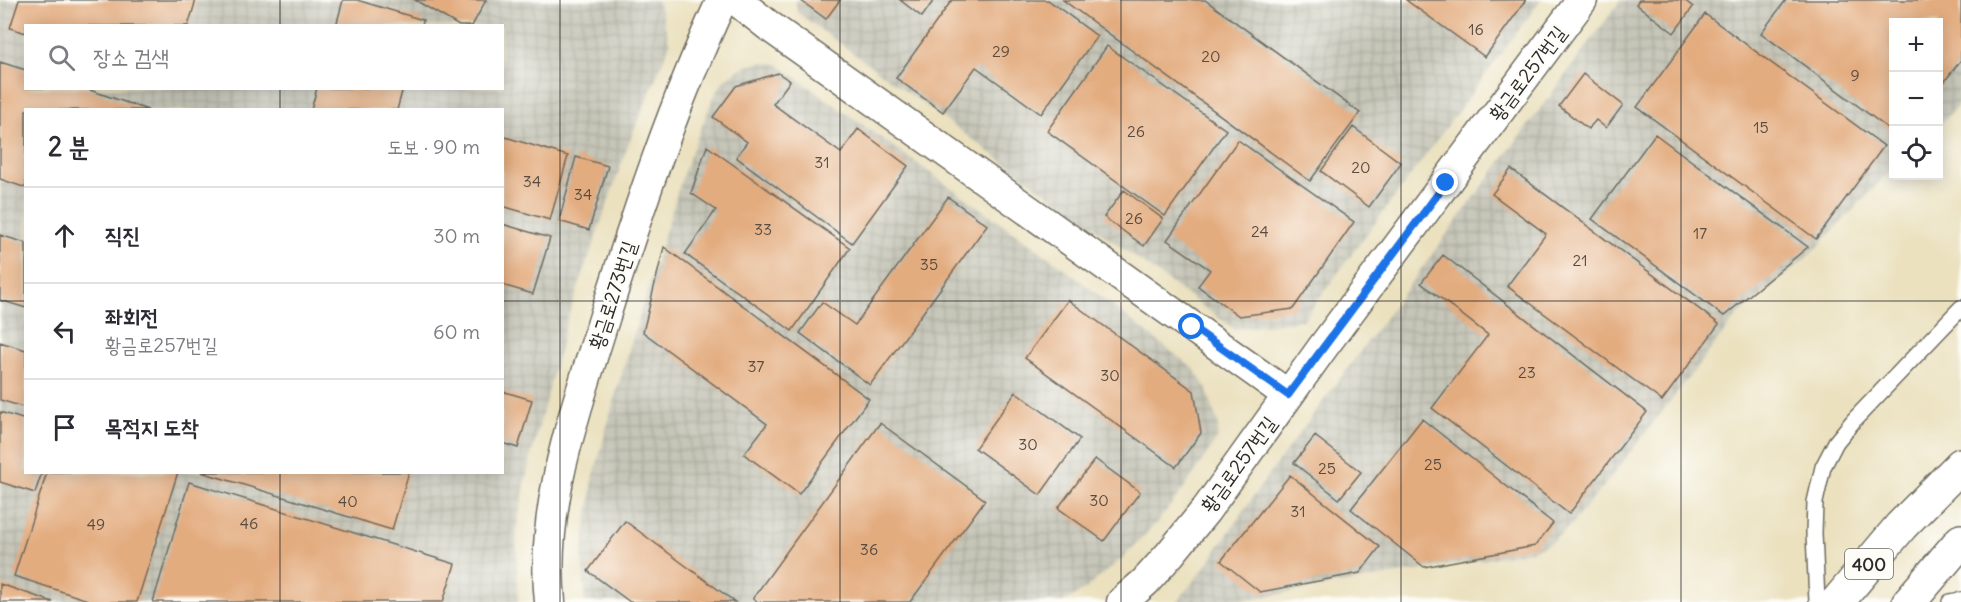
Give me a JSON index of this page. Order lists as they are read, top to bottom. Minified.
{"streets":{"highway":["400"],"street":["황금로257번길","황금로273번길"]},"house_numbers":["16","29","20","9","15","26","31","20","34","34","26","33","24","17","21","35","37","23","30","30","25","25","30","40","31","46","49","36"],"page":{"map_buttons":["+","−"],"search":"장소 검색","heading":["2 분","도보 · 90 m"],"list":[["직진","30 m"],["좌회전","황금로257번길","60 m"],"목적지 도착"]}}
